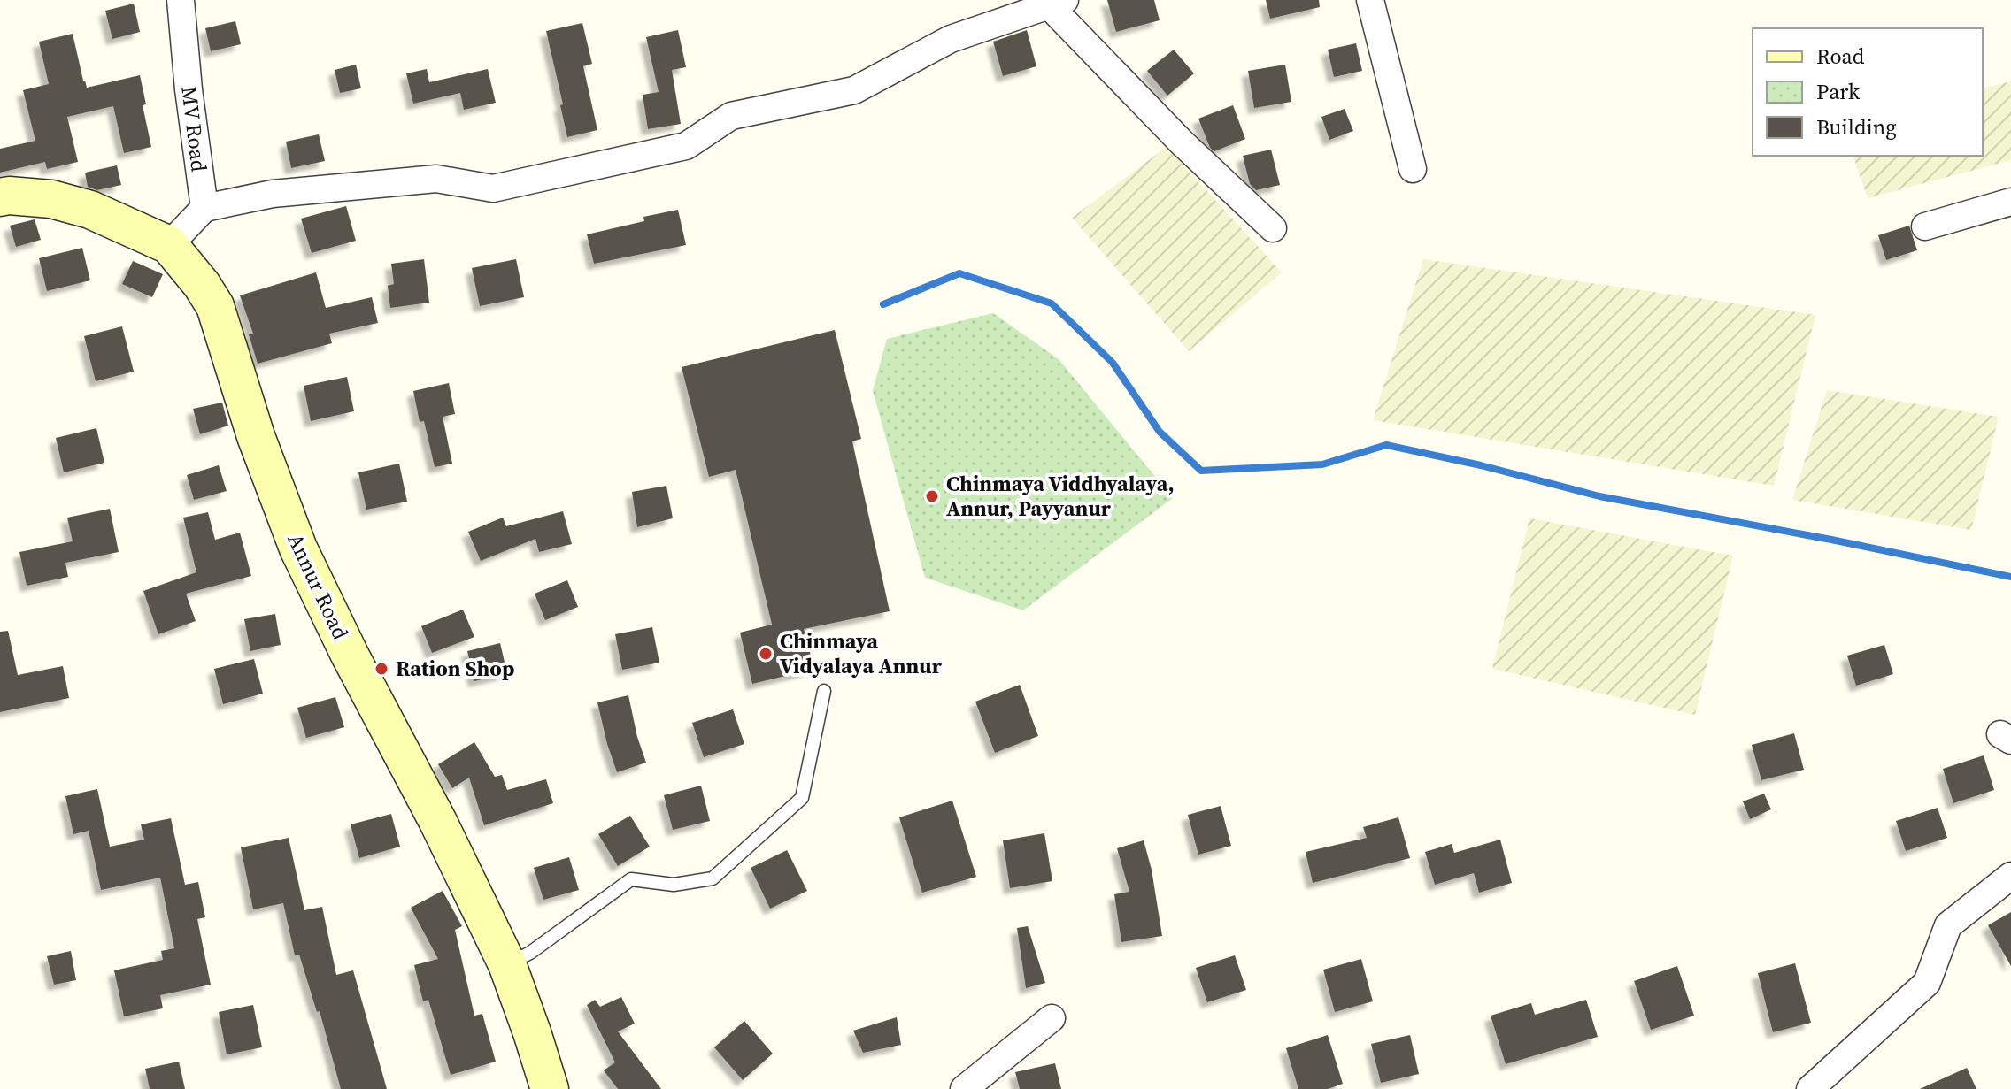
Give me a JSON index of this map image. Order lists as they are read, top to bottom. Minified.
{"streets":{"main road":["Annur Road"],"street":["MV Road"]},"places":["Chinmaya Viddhyalaya, Annur, Payyanur","Chinmaya Vidyalaya Annur","Ration Shop"],"legend":["Road","Park","Building"]}
